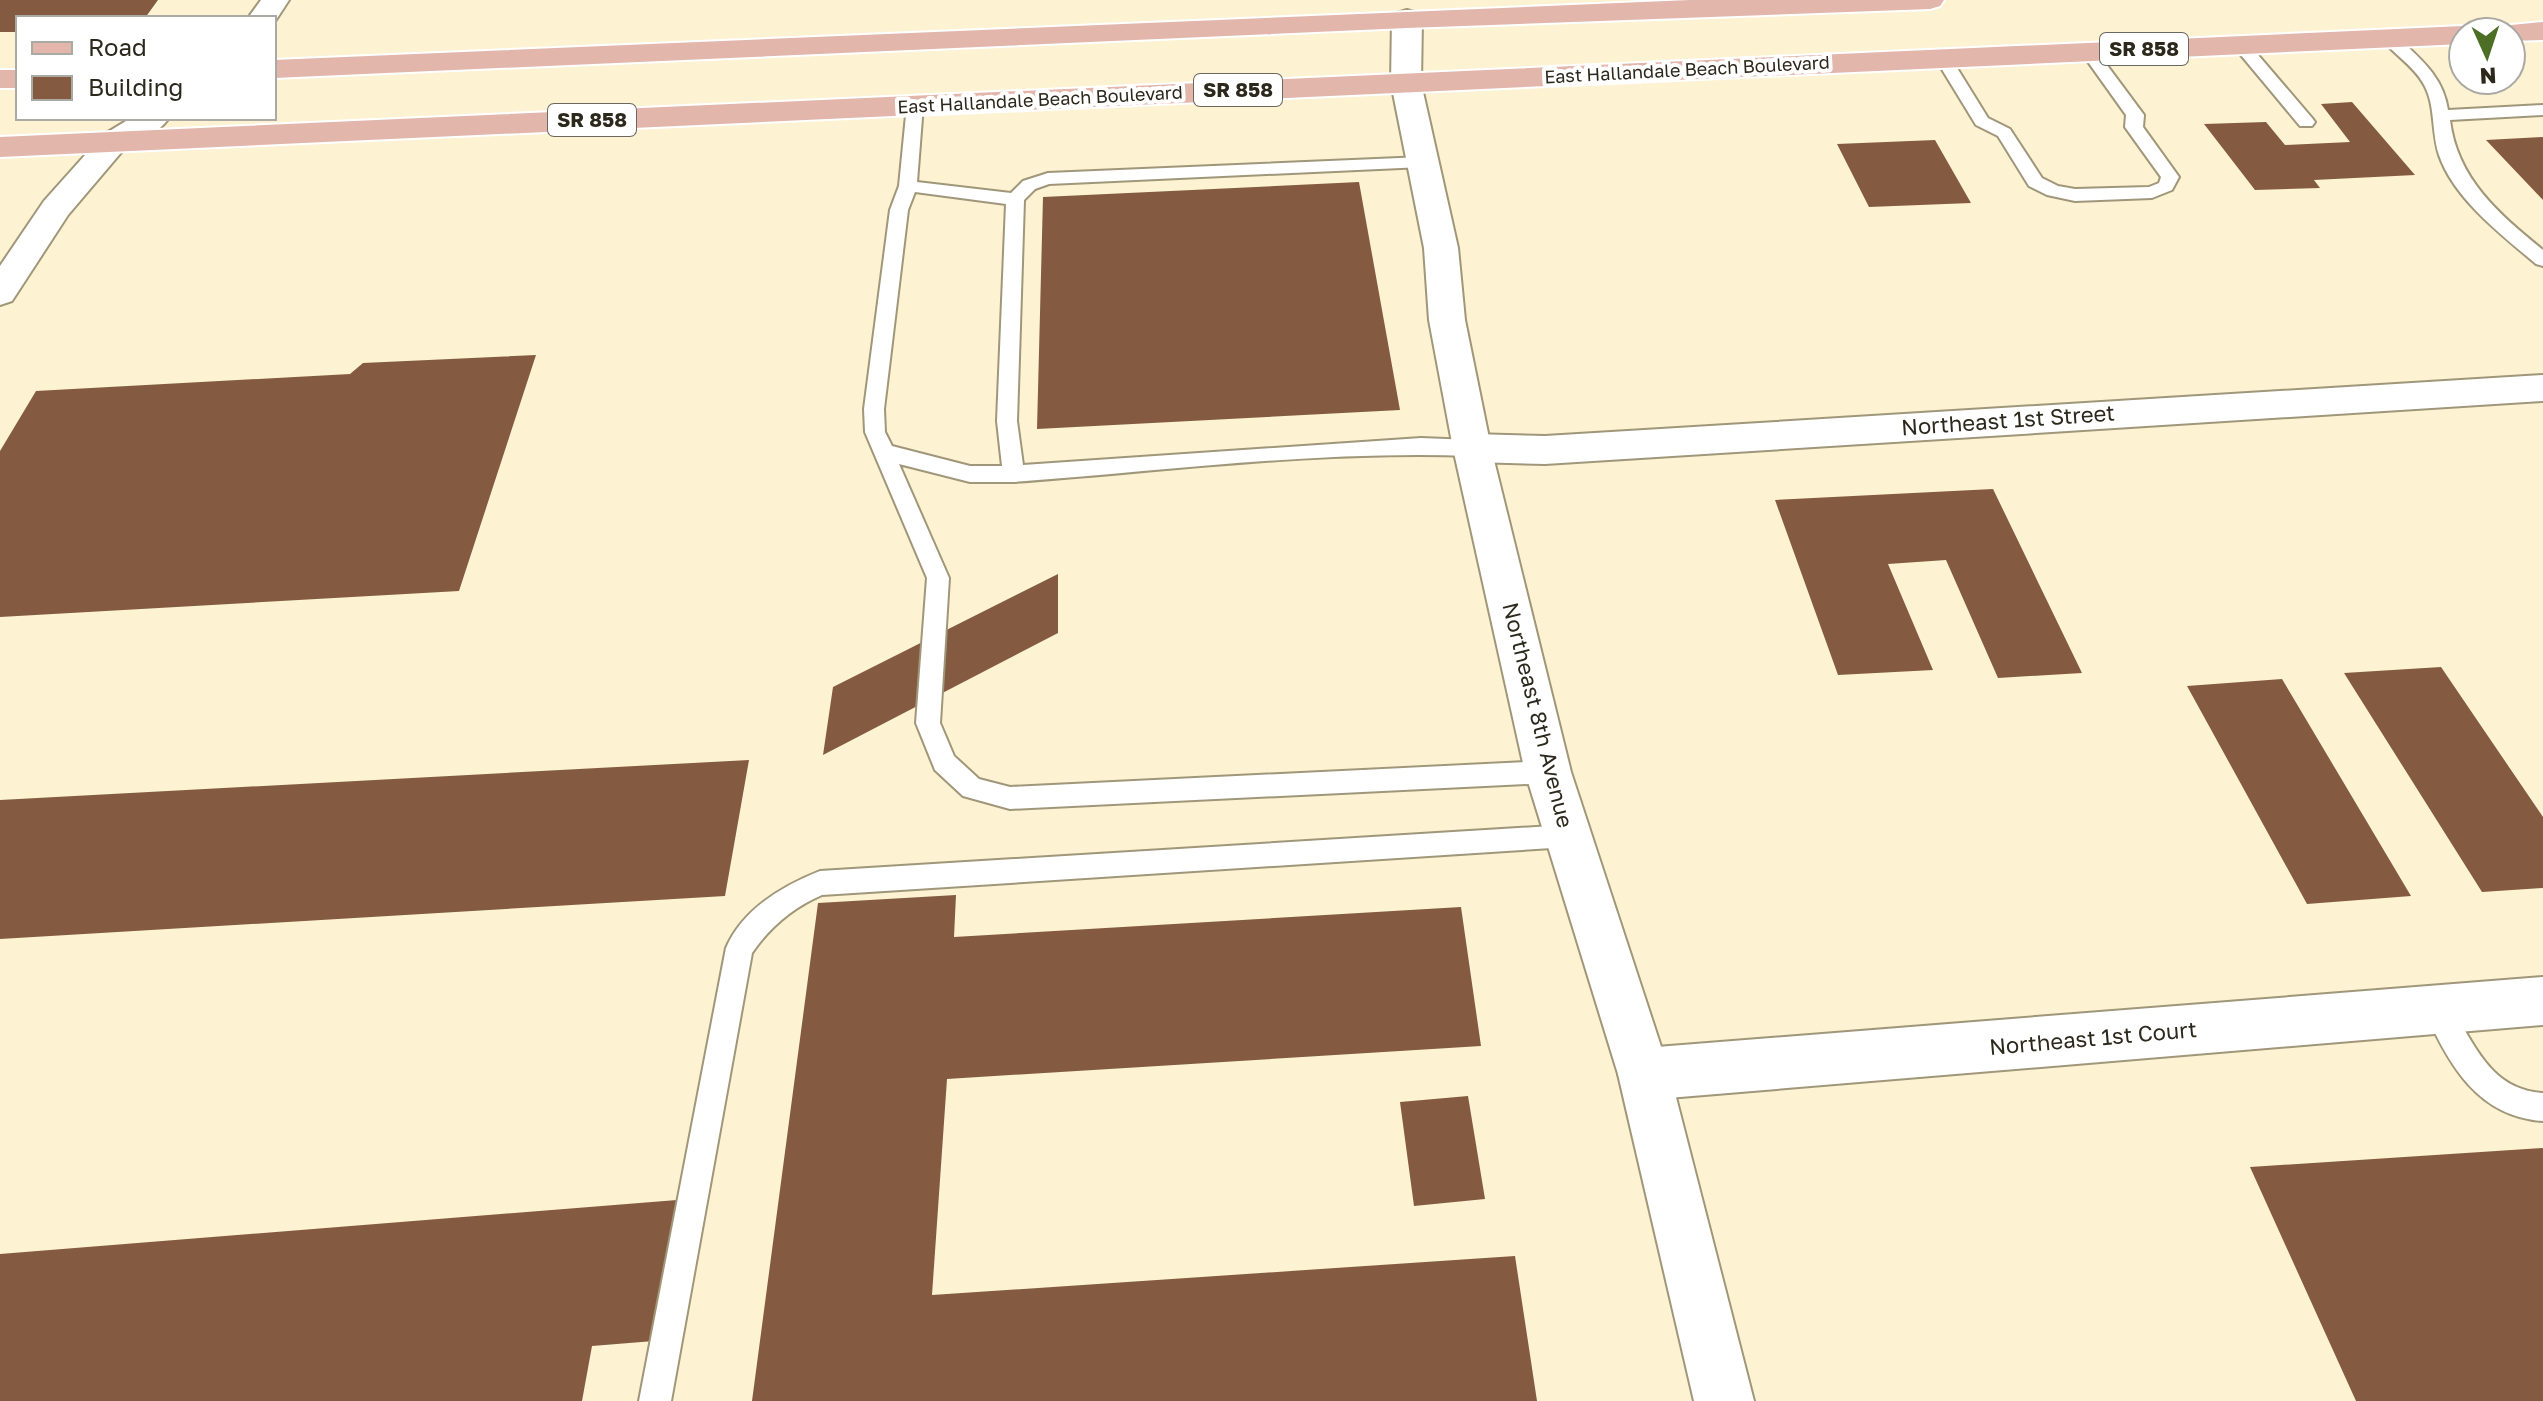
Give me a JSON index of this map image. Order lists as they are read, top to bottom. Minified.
{"streets":{"main road":["SR 858","East Hallandale Beach Boulevard"],"street":["Northeast 1st Street","Northeast 8th Avenue","Northeast 1st Court"]},"crossings":[["East Hallandale Beach Boulevard","Northeast 8th Avenue"],["Northeast 1st Street","Northeast 8th Avenue"],["Northeast 8th Avenue","Northeast 1st Court"]],"legend":["Road","Building"],"north":"bottom"}
